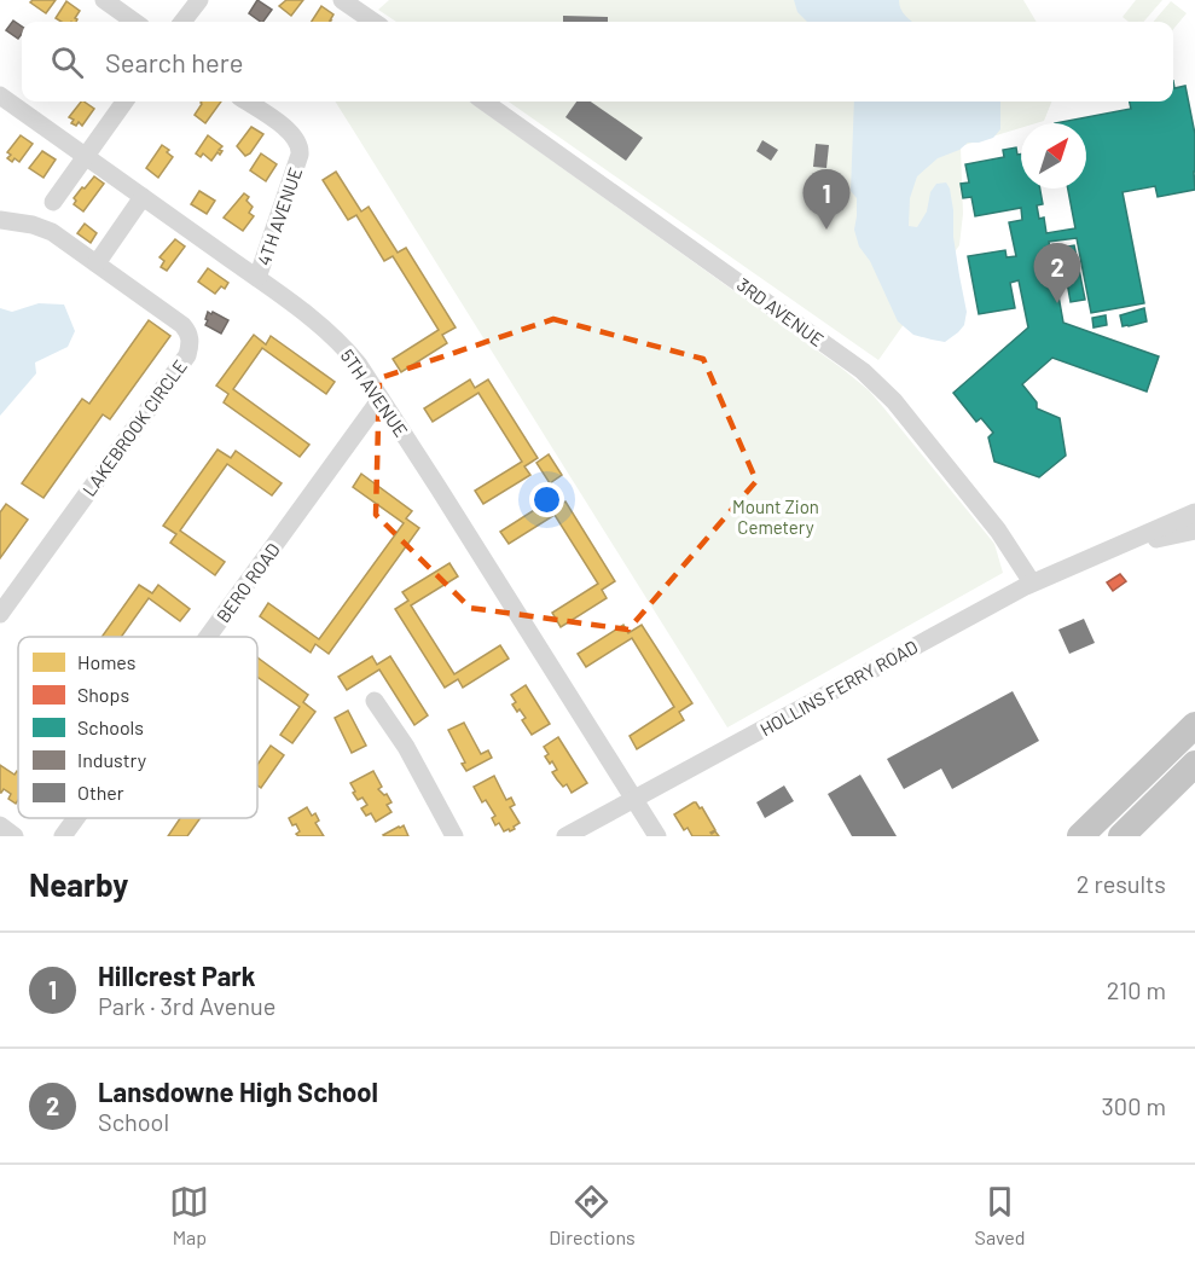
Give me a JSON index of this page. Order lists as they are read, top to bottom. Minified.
{"streets":{"street":["4TH AVENUE","3RD AVENUE","5TH AVENUE","LAKEBROOK CIRCLE","BERO ROAD","HOLLINS FERRY ROAD"]},"crossings":[["4TH AVENUE","5TH AVENUE"],["3RD AVENUE","HOLLINS FERRY ROAD"],["5TH AVENUE","BERO ROAD"],["5TH AVENUE","HOLLINS FERRY ROAD"]],"parks":["Mount Zion Cemetery"],"legend":["Homes","Shops","Schools","Industry","Other"],"north":"top right","page":{"search":"Search here","pins":["1","2"],"heading":["Nearby","2 results"],"list":[{"mark":"1","name":"Hillcrest Park","note":"Park · 3rd Avenue","value":"210 m"},{"mark":"2","name":"Lansdowne High School","note":"School","value":"300 m"}],"nav":["Map","Directions","Saved"]}}
